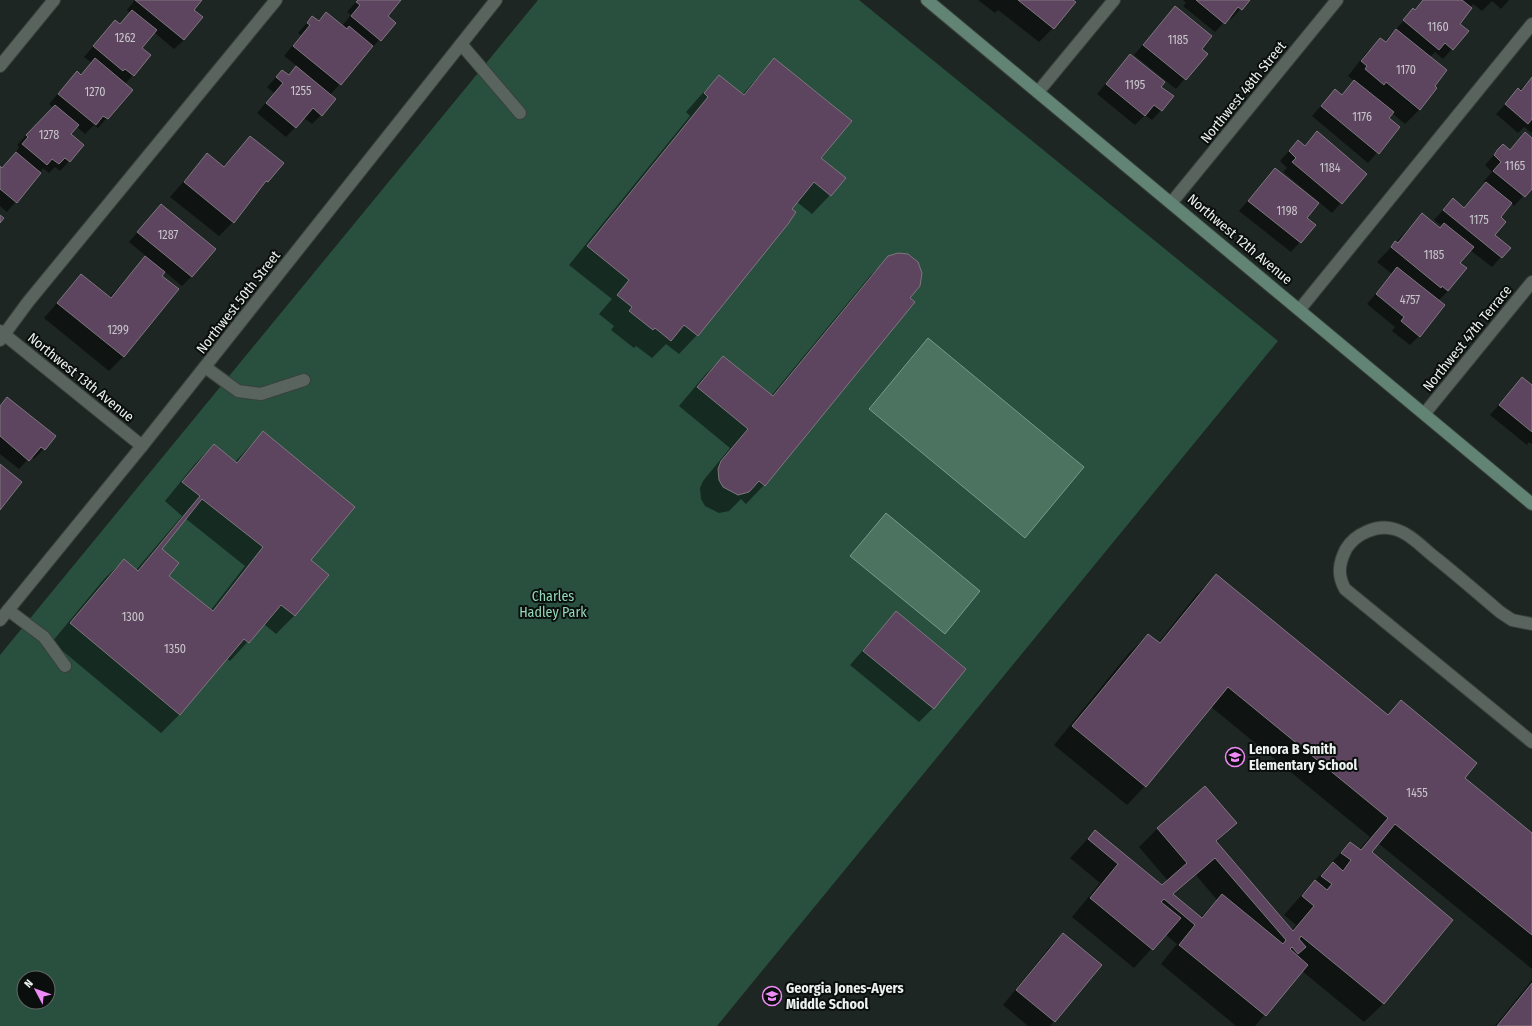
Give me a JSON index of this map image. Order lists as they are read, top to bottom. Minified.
{"streets":{"main road":["Northwest 12th Avenue"],"street":["Northwest 48th Street","Northwest 50th Street","Northwest 47th Terrace","Northwest 13th Avenue"]},"crossings":[["Northwest 48th Street","Northwest 12th Avenue"],["Northwest 12th Avenue","Northwest 47th Terrace"],["Northwest 50th Street","Northwest 13th Avenue"]],"parks":["Charles Hadley Park"],"places":{"school or university":["Lenora B Smith Elementary School","Georgia Jones-Ayers Middle School"]},"house_numbers":["1160","1262","1185","1170","1195","1255","1270","1176","1278","1165","1184","1198","1175","1287","1185","4757","1299","1300","1350","1455"],"north":"top left"}
